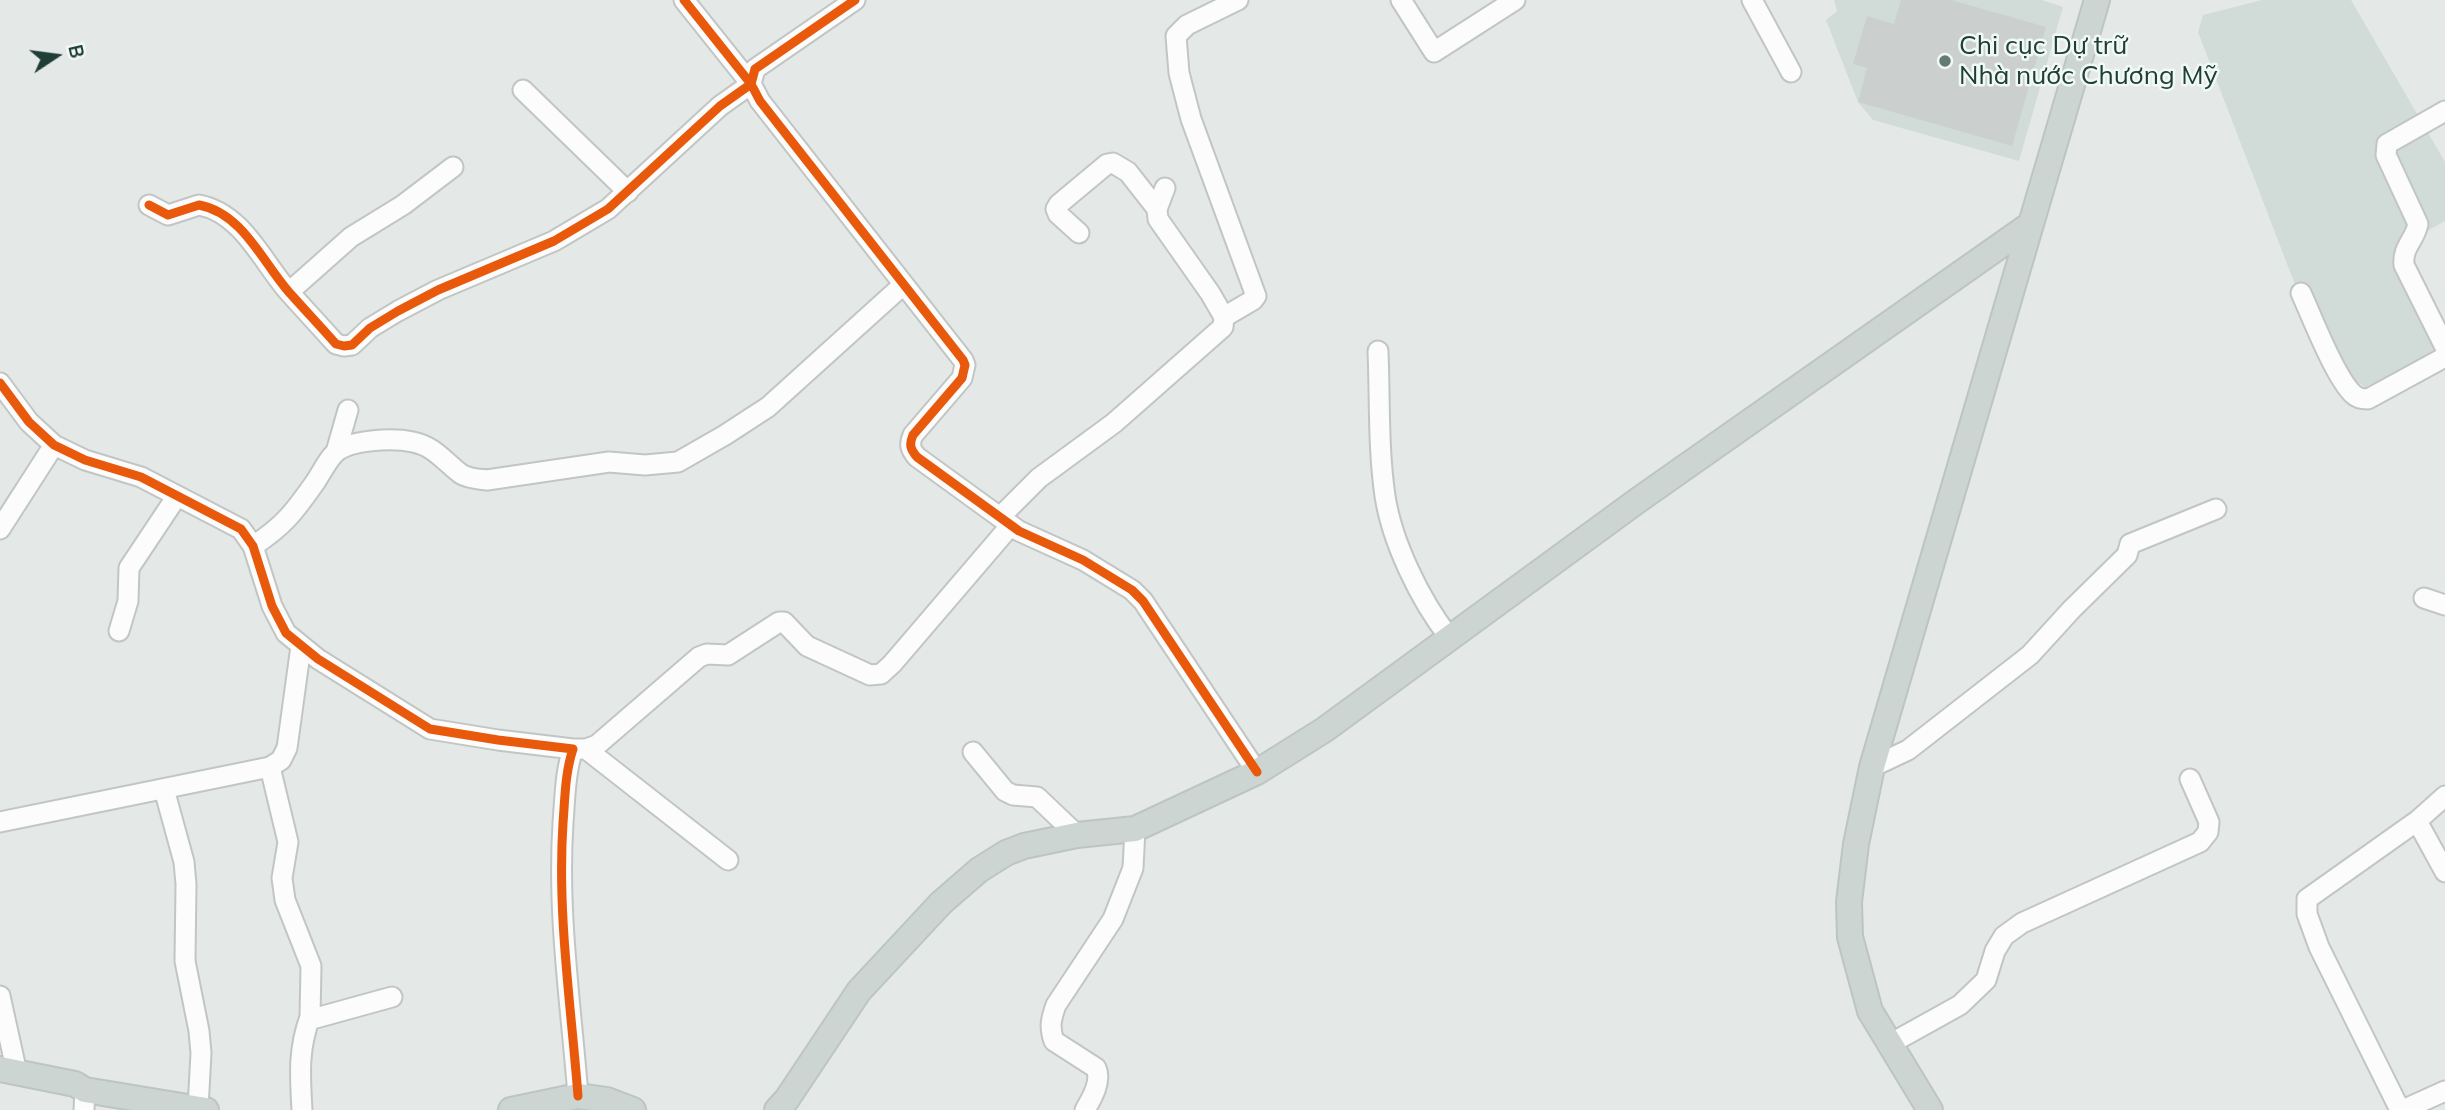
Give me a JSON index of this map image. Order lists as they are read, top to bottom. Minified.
{"places":["Chi cục Dự trữ Nhà nước Chương Mỹ"],"north":"right"}
